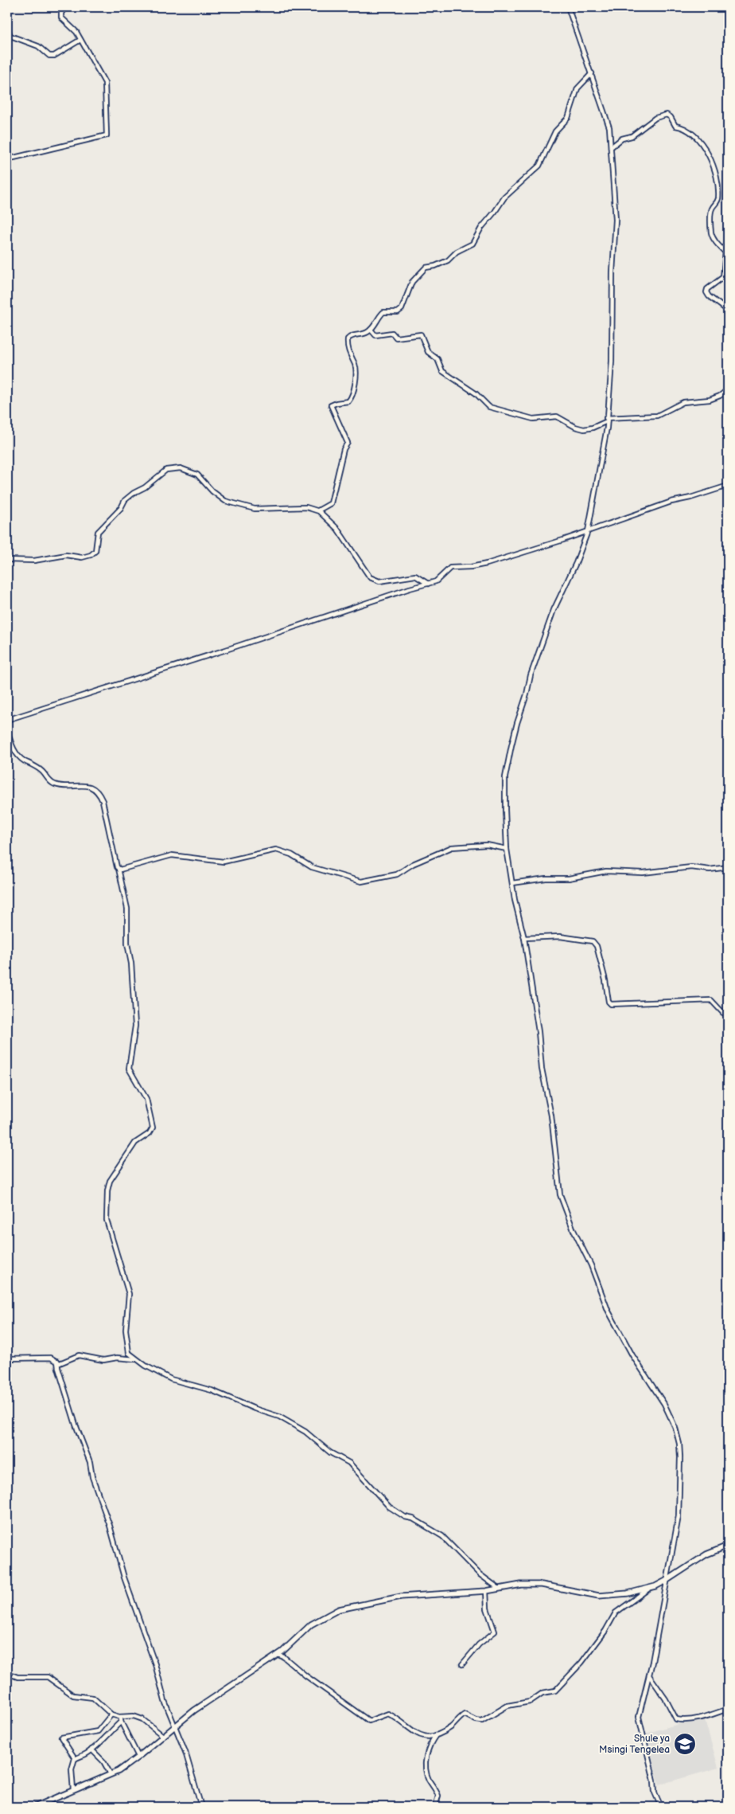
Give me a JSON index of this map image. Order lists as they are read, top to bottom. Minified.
{"places":{"school or university":["Shule ya Msingi Tengelea"]}}
